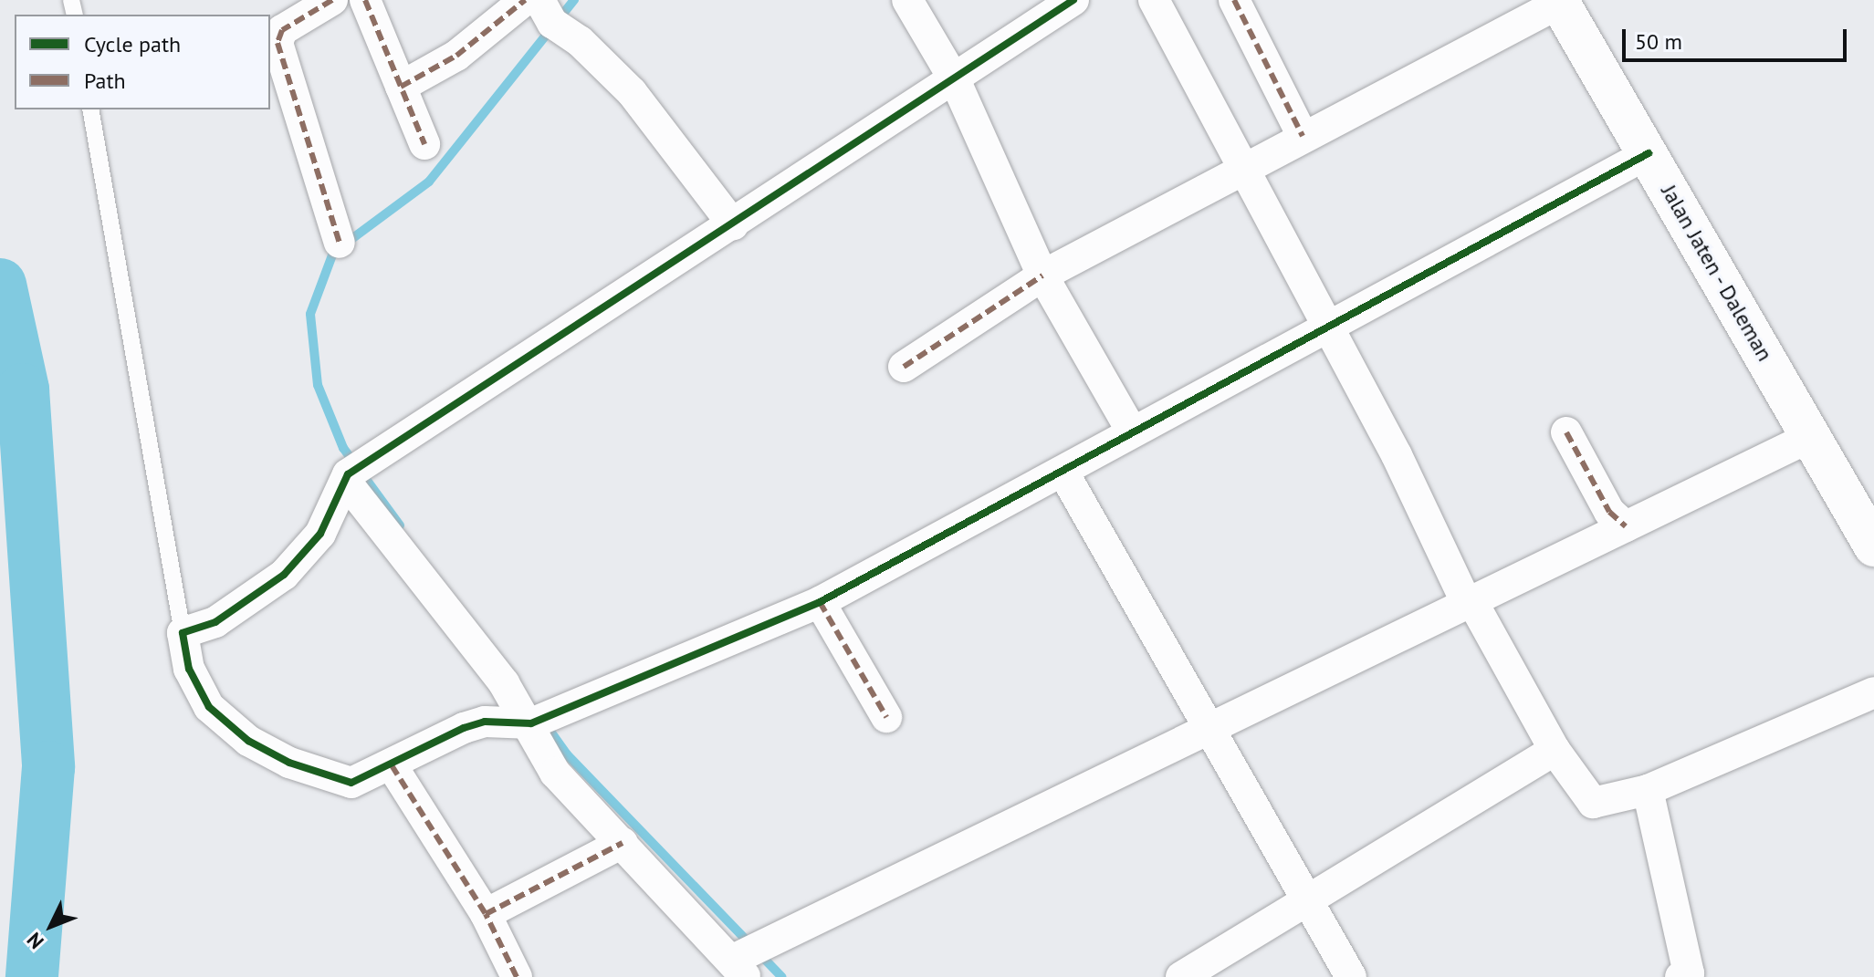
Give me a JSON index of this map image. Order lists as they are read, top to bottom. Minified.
{"streets":{"main road":["Jalan Jaten - Daleman"]},"legend":["Cycle path","Path"],"scale_bar":"50 m","north":"bottom left"}
